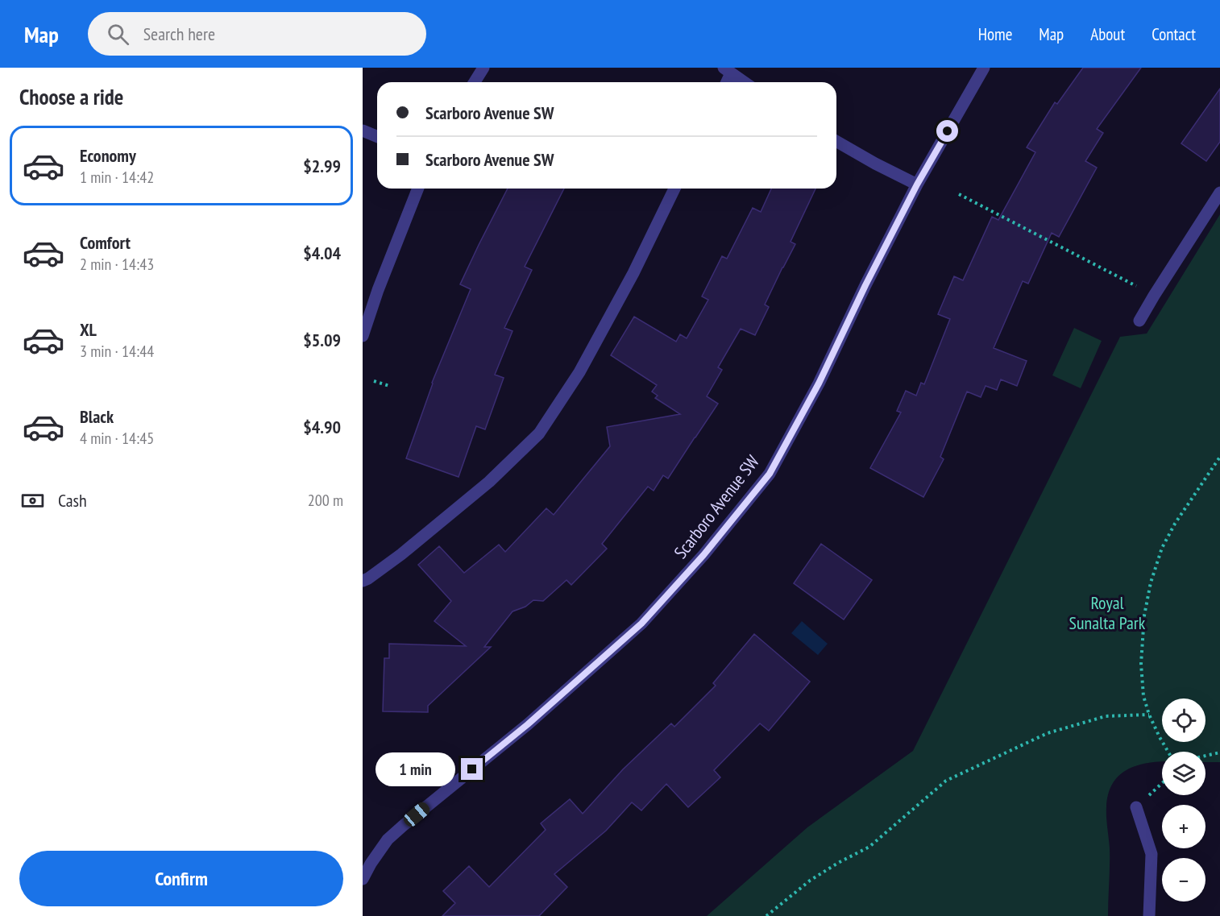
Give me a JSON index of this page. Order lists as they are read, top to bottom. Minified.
{"streets":{"street":["Scarboro Avenue SW"]},"parks":["Royal Sunalta Park"],"page":{"header":"Map","search":"Search here","nav":["Home","Map","About","Contact"],"heading":"Choose a ride","banner":["Scarboro Avenue SW","Scarboro Avenue SW"],"list":[{"name":"Economy","note":"1 min · 14:42","value":"$2.99"},{"name":"Comfort","note":"2 min · 14:43","value":"$4.04"},{"name":"XL","note":"3 min · 14:44","value":"$5.09"},{"name":"Black","note":"4 min · 14:45","value":"$4.90"}],"pay":["Cash","200 m"],"map_buttons":["+","−"],"bubble":"1 min","buttons":"Confirm"}}
